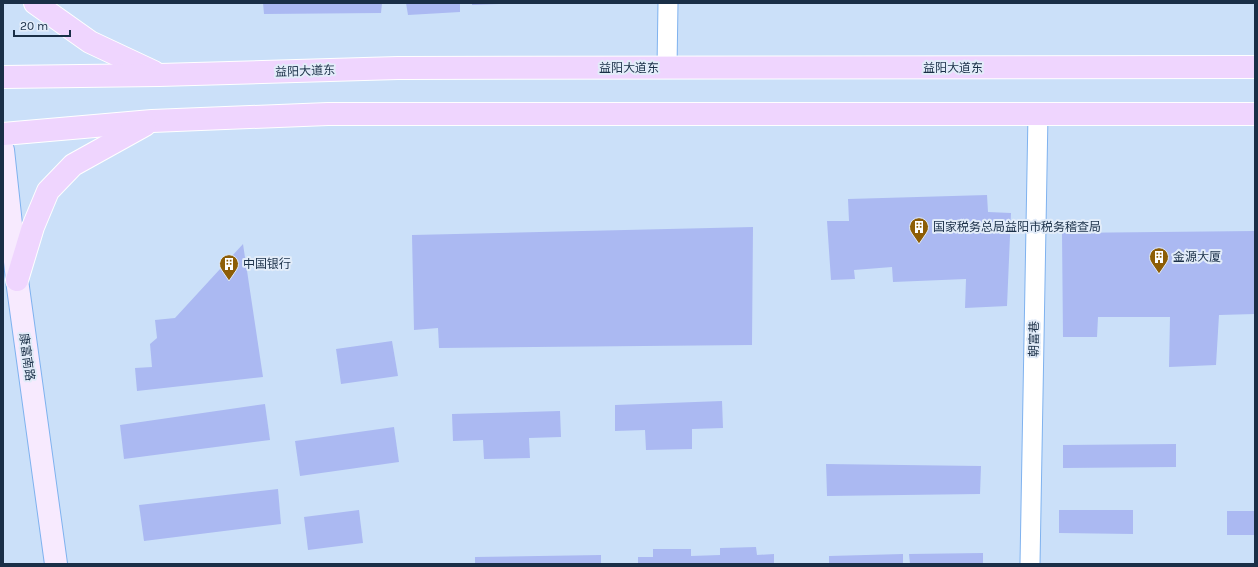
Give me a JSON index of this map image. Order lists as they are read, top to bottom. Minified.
{"streets":{"main road":["益阳大道东","康富南路"],"street":["朝富巷"]},"places":{"building":["国家税务总局益阳市税务稽查局","金源大厦","中国银行"]},"scale_bar":"20 m"}
